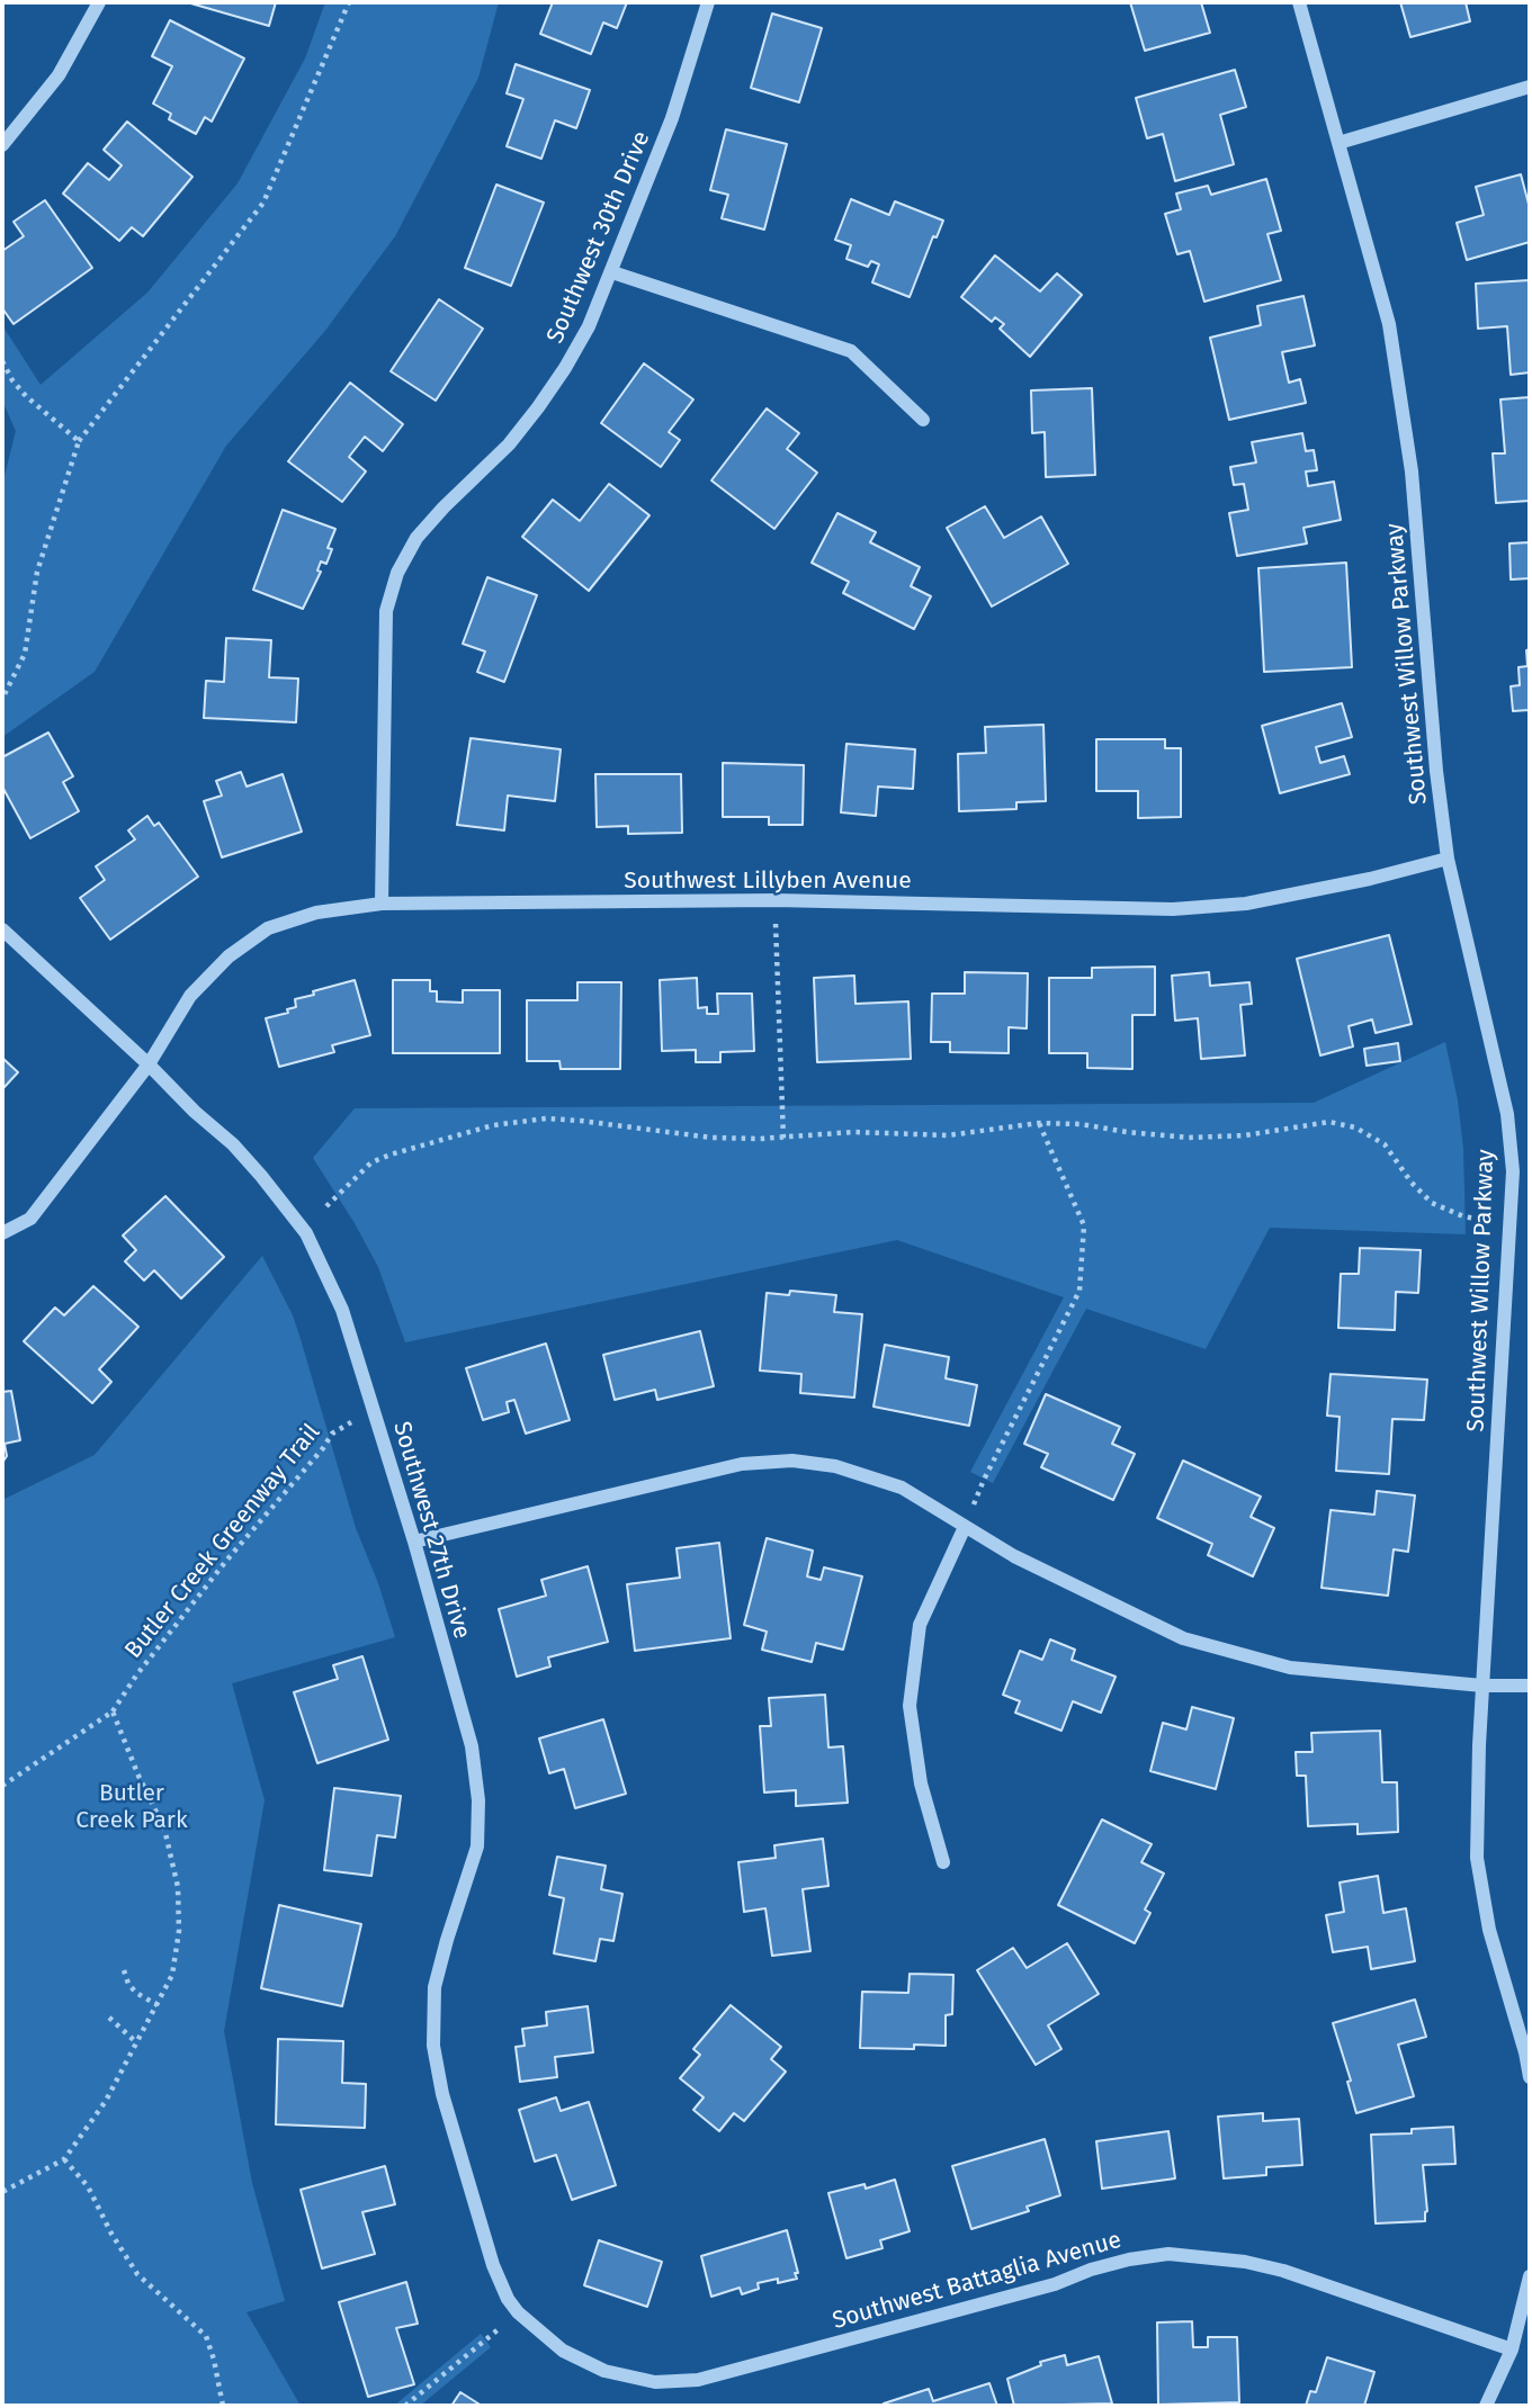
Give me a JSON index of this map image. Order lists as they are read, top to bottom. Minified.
{"streets":{"street":["Southwest 30th Drive","Southwest Willow Parkway","Southwest Lillyben Avenue","Southwest 27th Drive","Southwest Battaglia Avenue"],"path":["Butler Creek Greenway Trail"]},"crossings":[["Southwest 30th Drive","Southwest Lillyben Avenue"],["Southwest Willow Parkway","Southwest Lillyben Avenue"],["Southwest Lillyben Avenue","Southwest 27th Drive"],["Southwest 27th Drive","Butler Creek Greenway Trail"],["Southwest 27th Drive","Southwest Battaglia Avenue"]],"parks":["Butler Creek Park"]}
